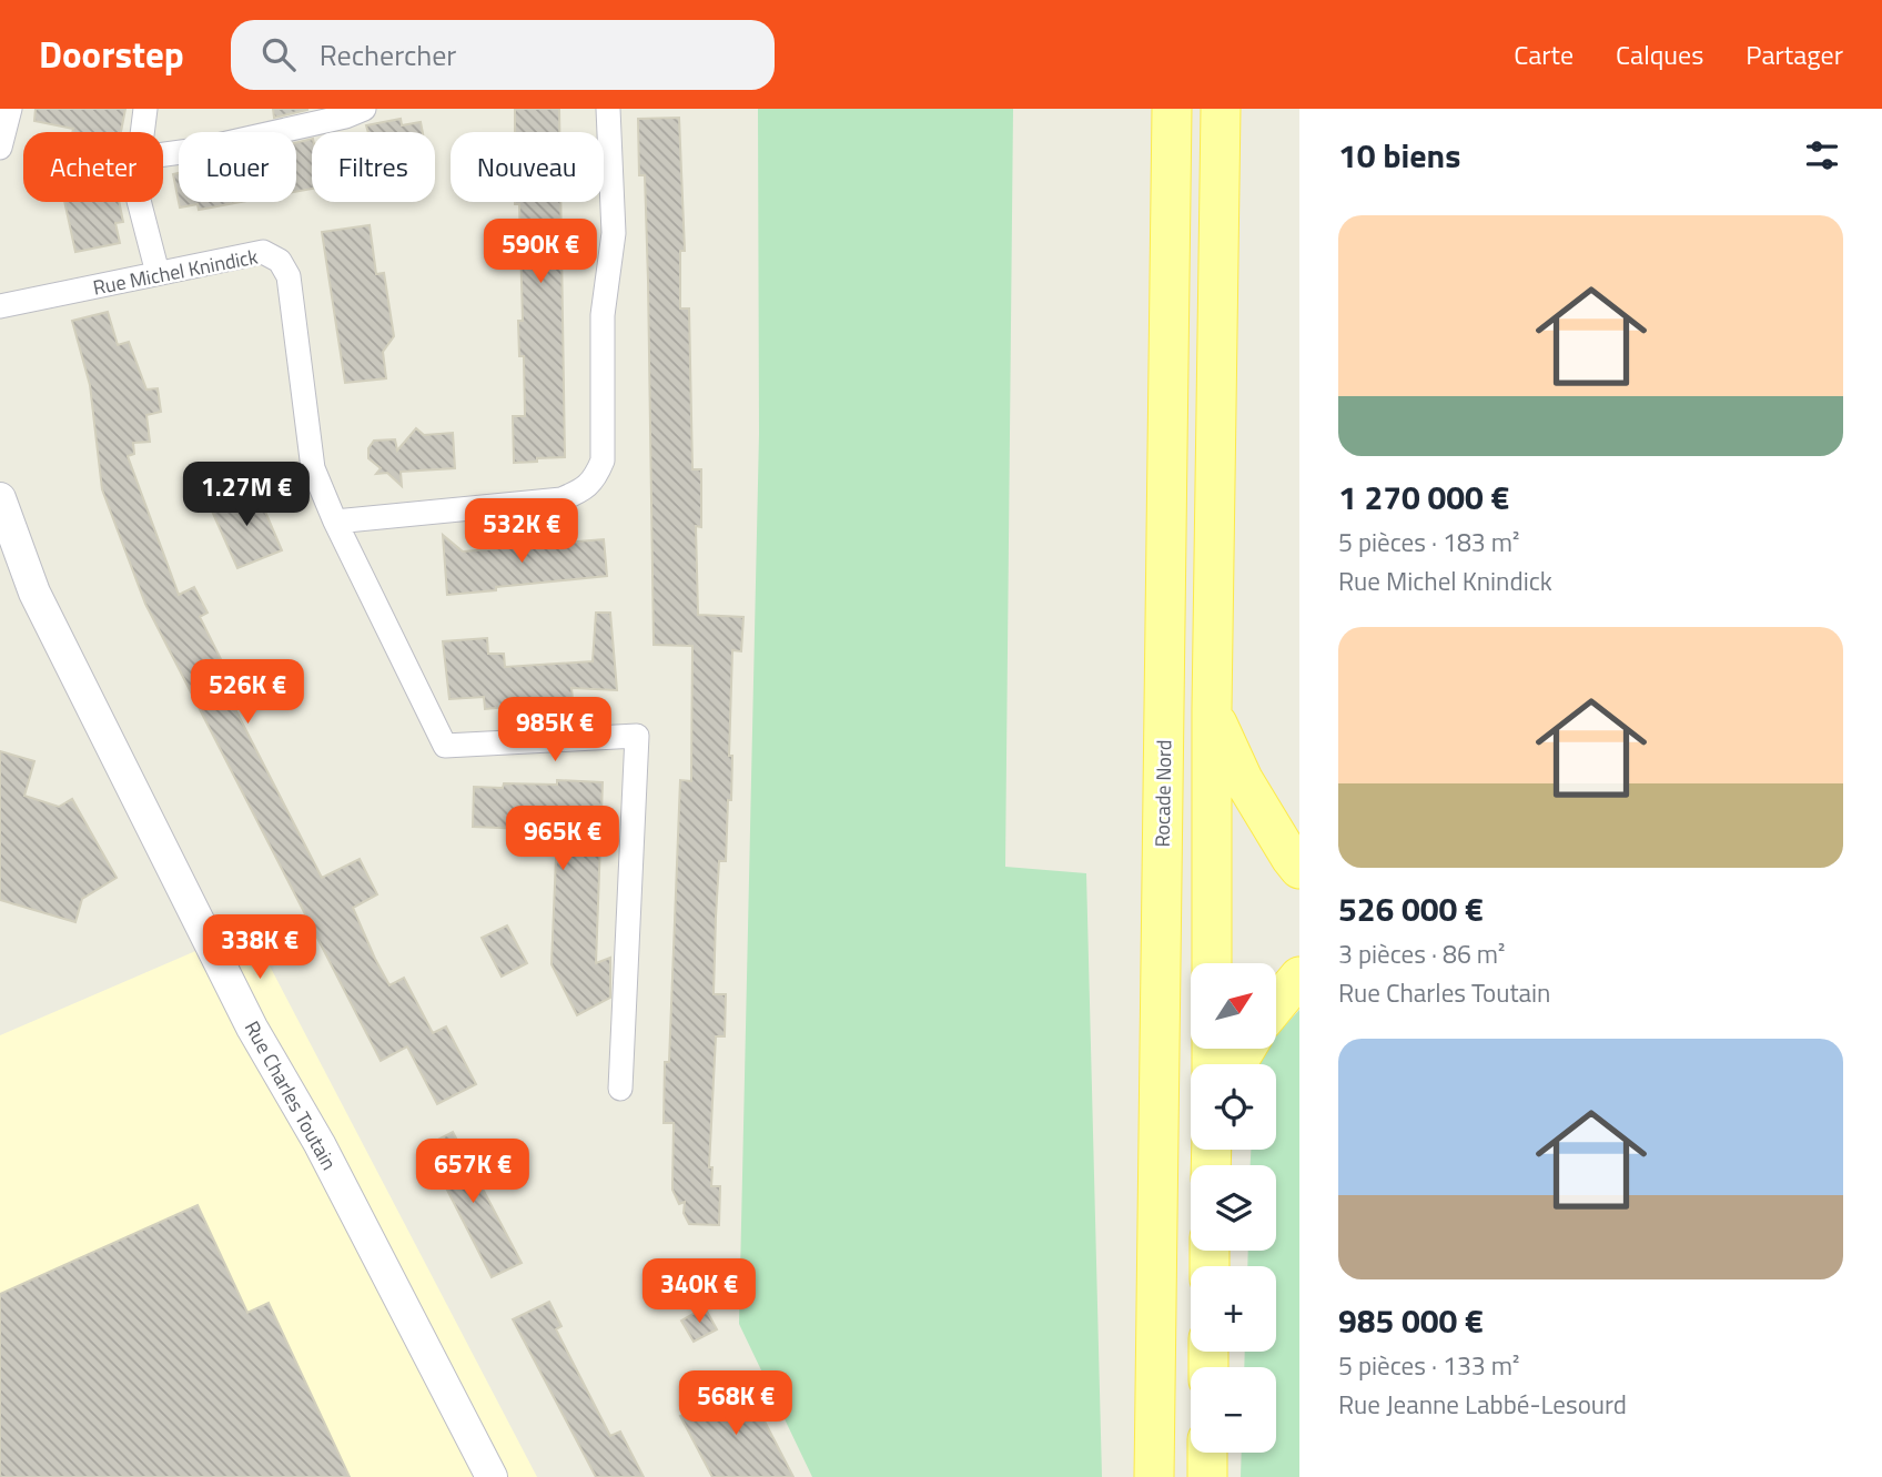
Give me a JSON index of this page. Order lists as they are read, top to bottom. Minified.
{"streets":{"main road":["Rocade Nord"],"street":["Rue Michel Knindick","Rue Charles Toutain"]},"north":"top right","page":{"header":"Doorstep","search":"Rechercher","nav":["Carte","Calques","Partager"],"heading":"10 biens","chip":["Acheter","Louer","Filtres","Nouveau"],"list":[{"name":"1 270 000 €","note":"5 pièces · 183 m² · Rue Michel Knindick"},{"name":"526 000 €","note":"3 pièces · 86 m² · Rue Charles Toutain"},{"name":"985 000 €","note":"5 pièces · 133 m² · Rue Jeanne Labbé-Lesourd"}],"price":["590K €","1.27M €","532K €","526K €","985K €","965K €","338K €","657K €","340K €","568K €"],"map_buttons":["+","−"]}}
